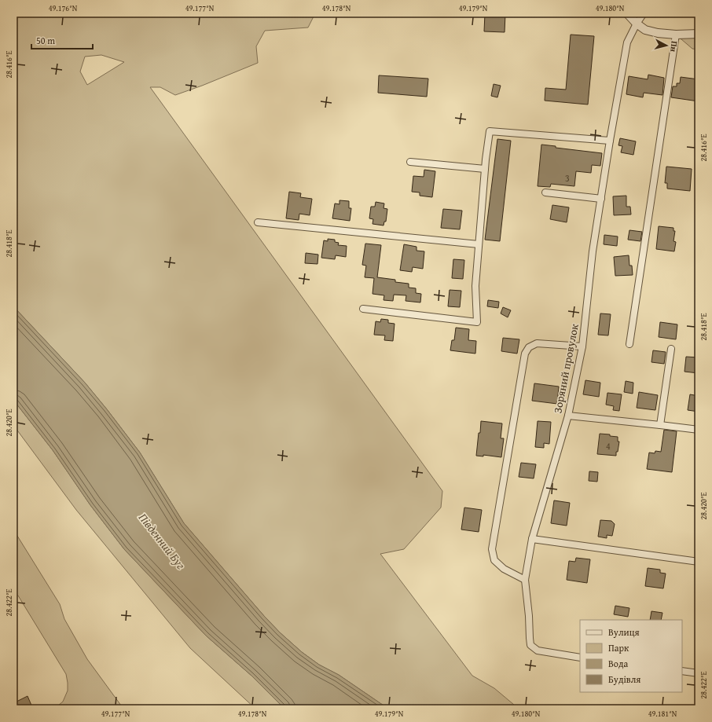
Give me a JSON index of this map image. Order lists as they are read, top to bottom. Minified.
{"streets":{"street":["Зоряний провулок"]},"water":["Південний Буг"],"house_numbers":["3","4"],"legend":["Вулиця","Парк","Вода","Будівля"],"scale_bar":"50 m","north":"right","coordinates":["49.176°N","49.177°N","49.178°N","49.179°N","49.180°N","28.416°E","28.418°E","28.420°E","28.422°E","49.181°N"]}
